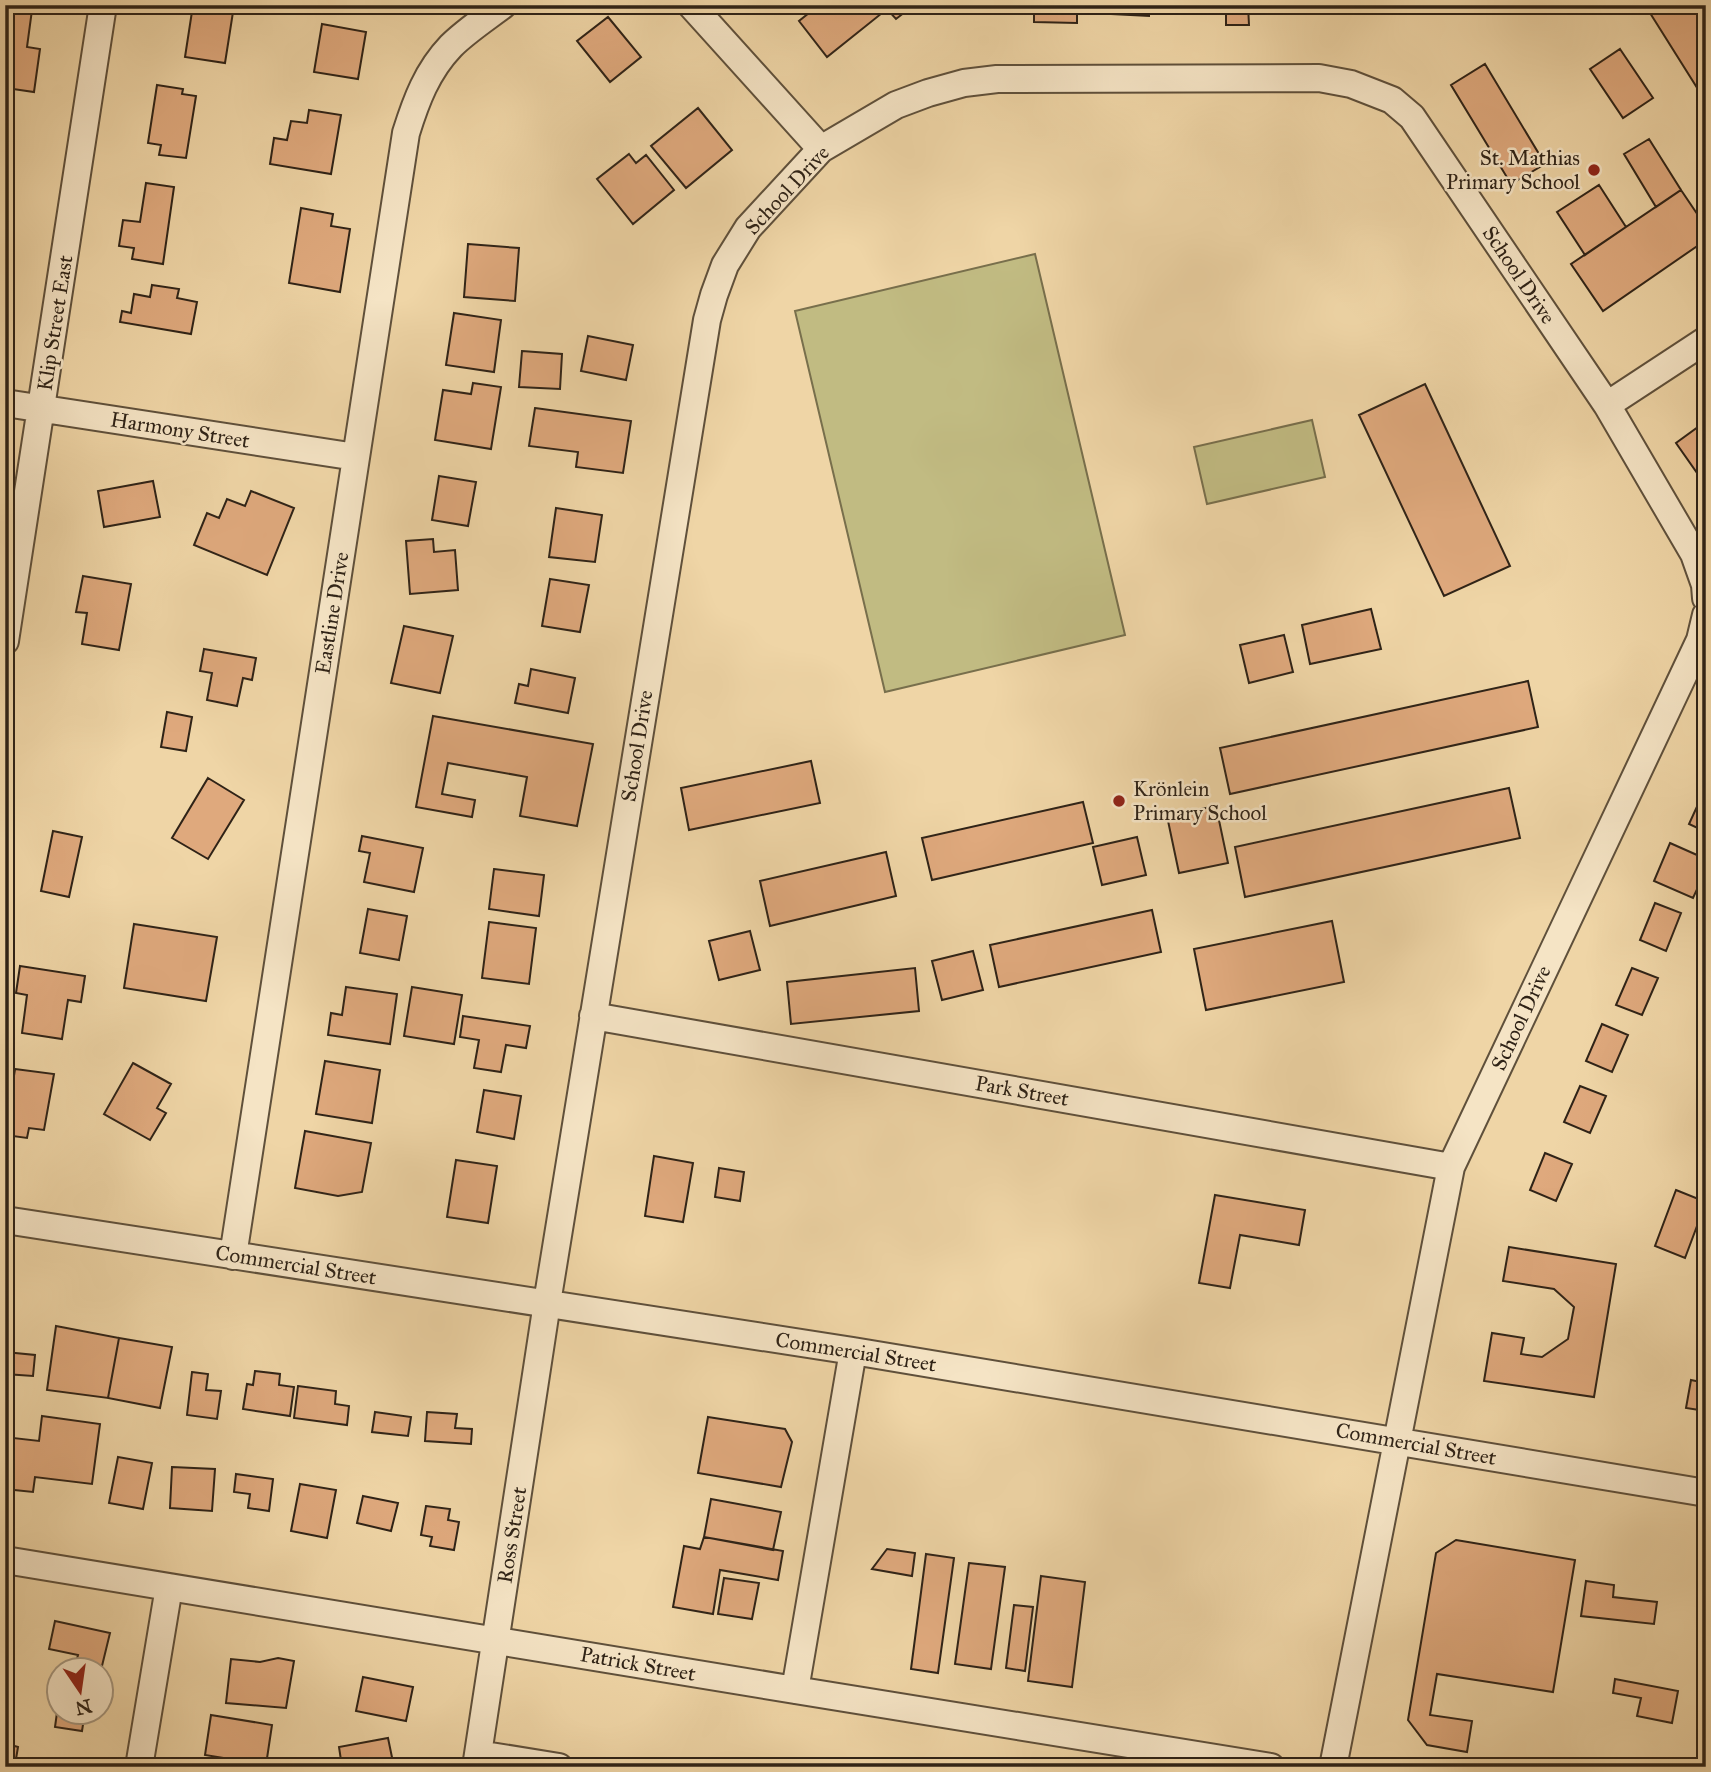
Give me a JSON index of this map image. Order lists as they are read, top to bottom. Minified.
{"streets":{"street":["School Drive","Klip Street East","Harmony Street","Eastline Drive","Park Street","Commercial Street","Ross Street","Patrick Street"]},"crossings":[["School Drive","Park Street"],["School Drive","Commercial Street"],["School Drive","Ross Street"],["Klip Street East","Harmony Street"],["Harmony Street","Eastline Drive"],["Eastline Drive","Commercial Street"],["Commercial Street","Ross Street"],["Ross Street","Patrick Street"]],"places":["St. Mathias Primary School","Krönlein Primary School"],"north":"bottom"}
